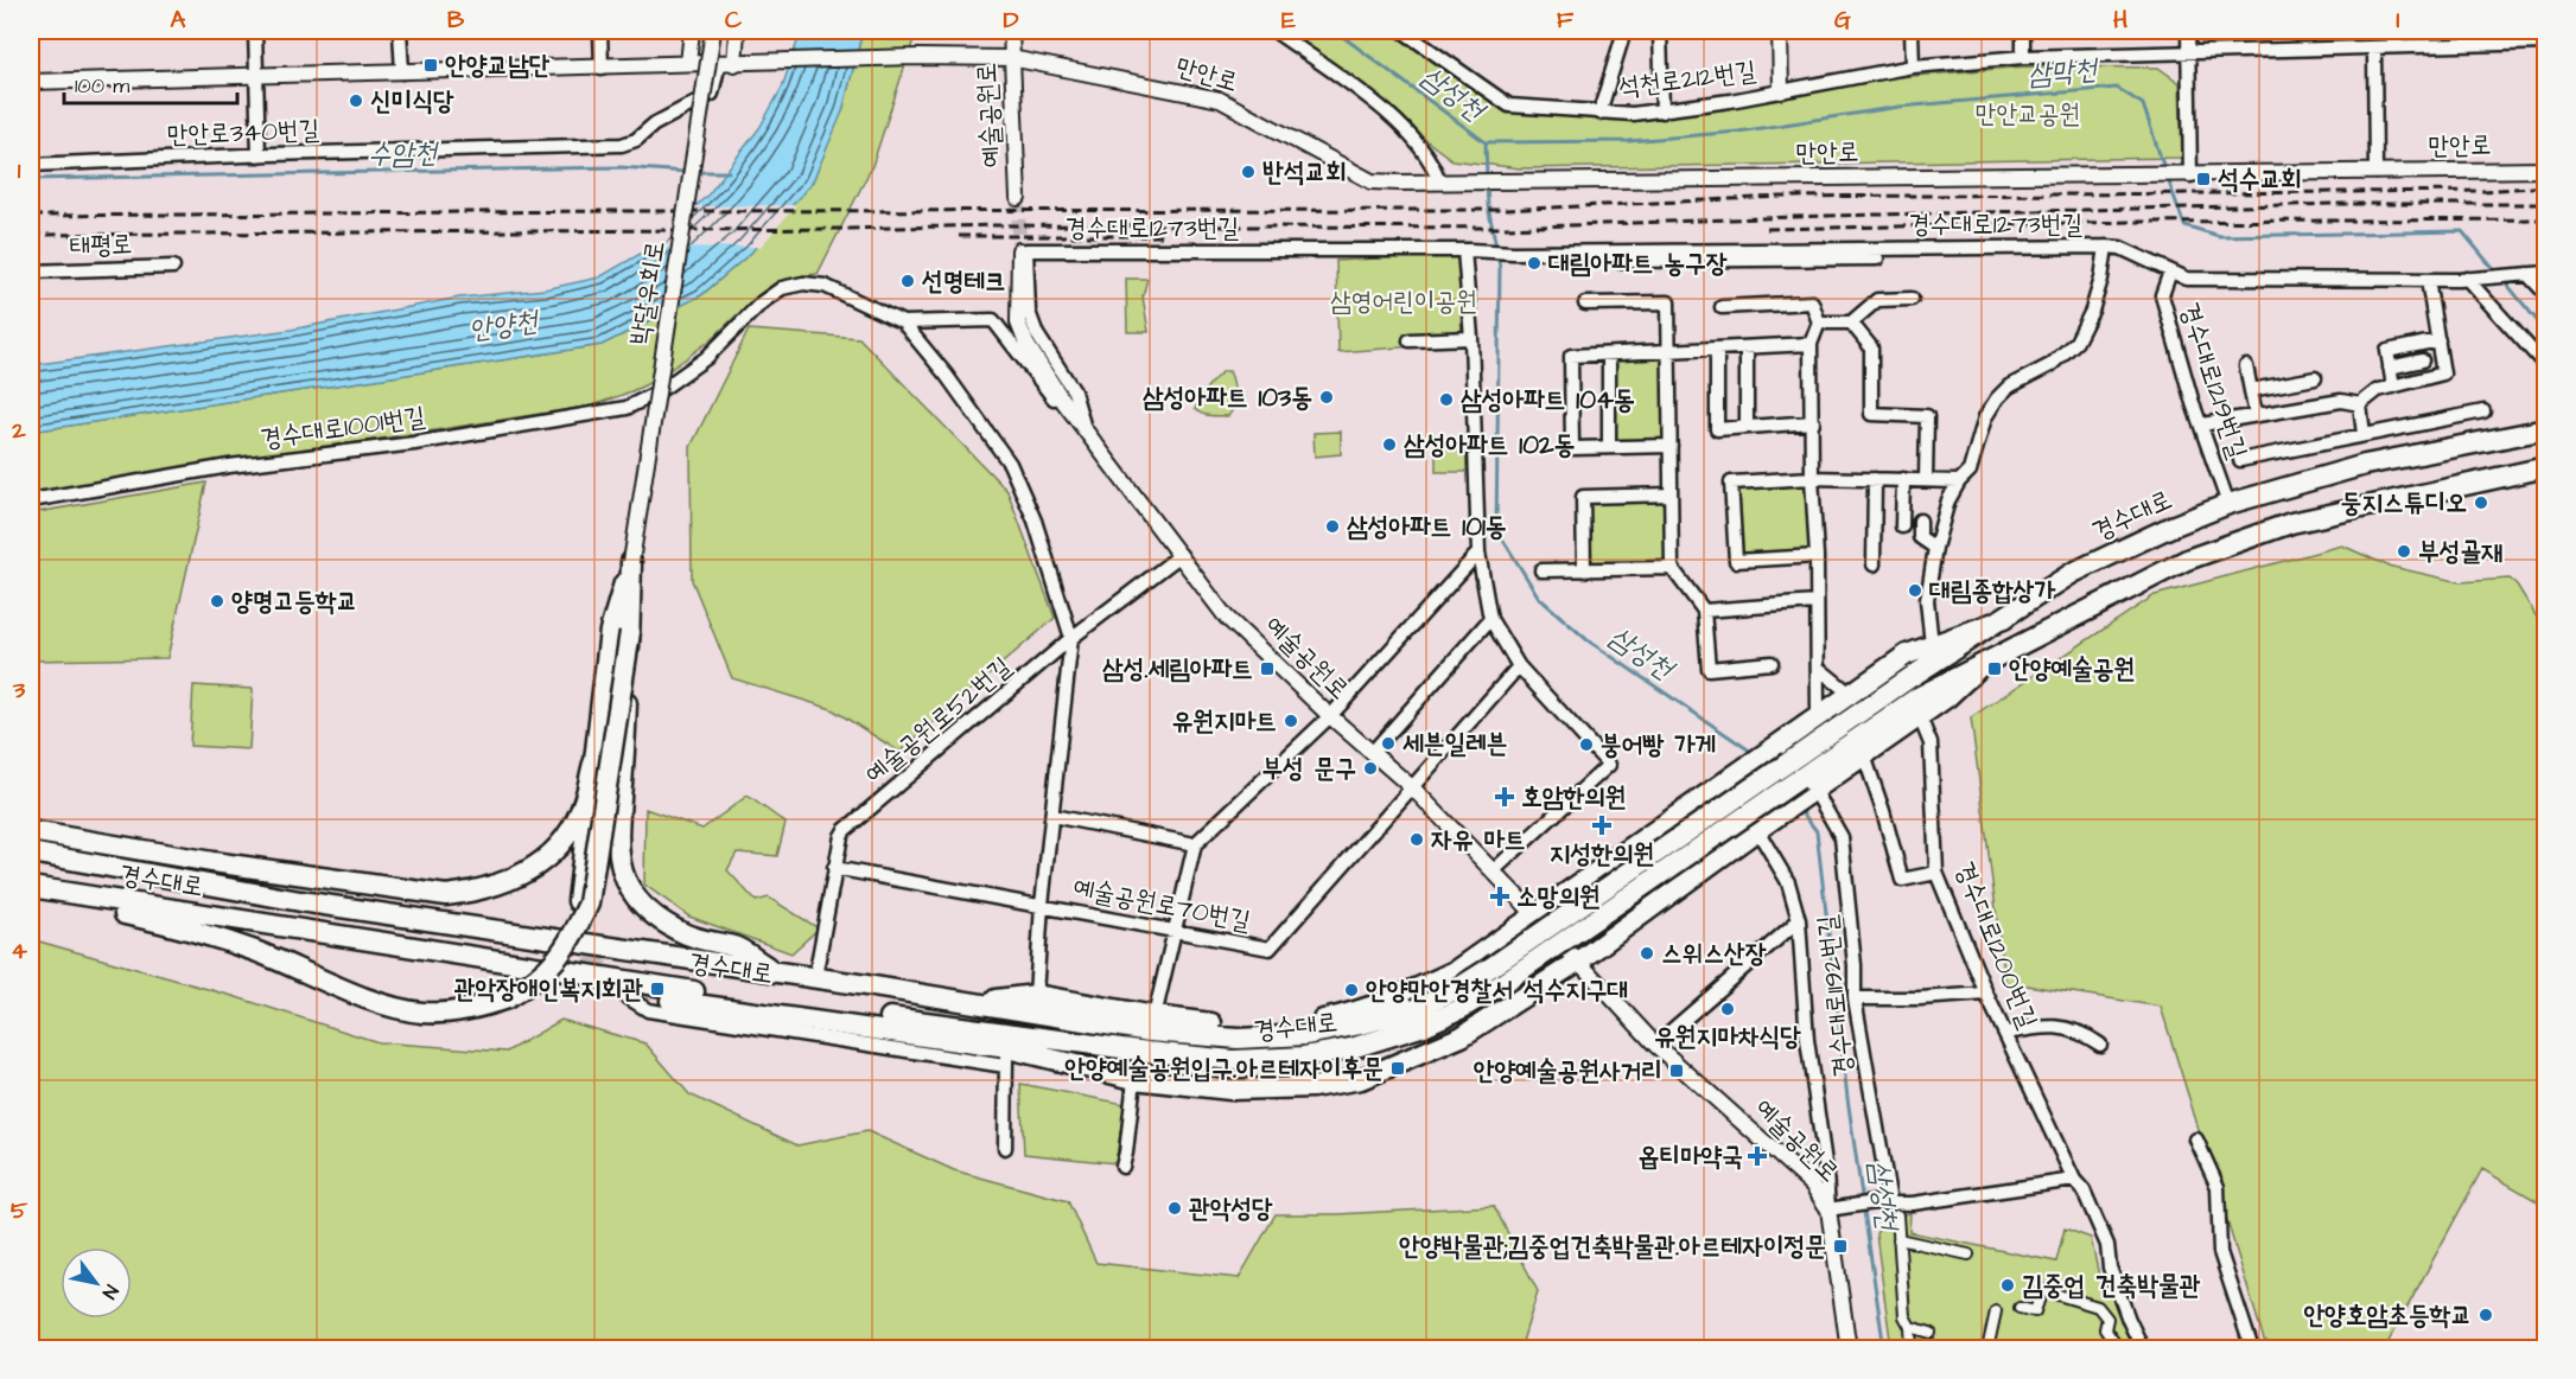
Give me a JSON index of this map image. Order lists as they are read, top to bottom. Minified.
{"streets":{"main road":["경수대로"],"street":["만안로","석천로212번길","예술공원로","만안로340번길","경수대로1273번길","태평로","박달우회로","경수대로1219번길","경수대로1001번길","예술공원로52번길","예술공원로70번길","경수대로1200번길","경수대로1192번길"]},"crossings":[["만안로","예술공원로"],["만안로","만안로340번길"],["예술공원로","경수대로1273번길"],["예술공원로","예술공원로52번길"],["예술공원로","예술공원로70번길"],["경수대로1273번길","경수대로1219번길"],["경수대로1219번길","경수대로"],["경수대로","예술공원로52번길"],["경수대로","경수대로1192번길"],["예술공원로52번길","예술공원로70번길"]],"water":["삼막천","삼성천","수암천","안양천"],"parks":["만안교공원","삼영어린이공원"],"places":{"transit":["안양교남단","석수교회","삼성.세림아파트","안양예술공원","관악장애인복지회관","안양예술공원입구.아르테자이후문","안양예술공원사거리","안양박물관;김중업건축박물관.아르테자이정문"],"other":["신미식당","반석교회","대림아파트 농구장","선명테크","삼성아파트 103동","삼성아파트 104동","삼성아파트 102동","둥지스튜디오","삼성아파트 101동","부성골재","대림종합상가","양명고등학교","유원지마트","세븐일레븐","붕어빵 가게","부성 문구","자유 마트","스위스산장","안양만안경찰서 석수지구대","유원지마차식당","관악성당","김중업 건축박물관","안양호암초등학교"],"health":["호암한의원","지성한의원","소망의원","옵티마약국"]},"scale_bar":"100 m","north":"bottom right","grid":{"columns":["A","B","C","D","E","F","G","H","I"],"rows":["1","2","3","4","5"]}}
